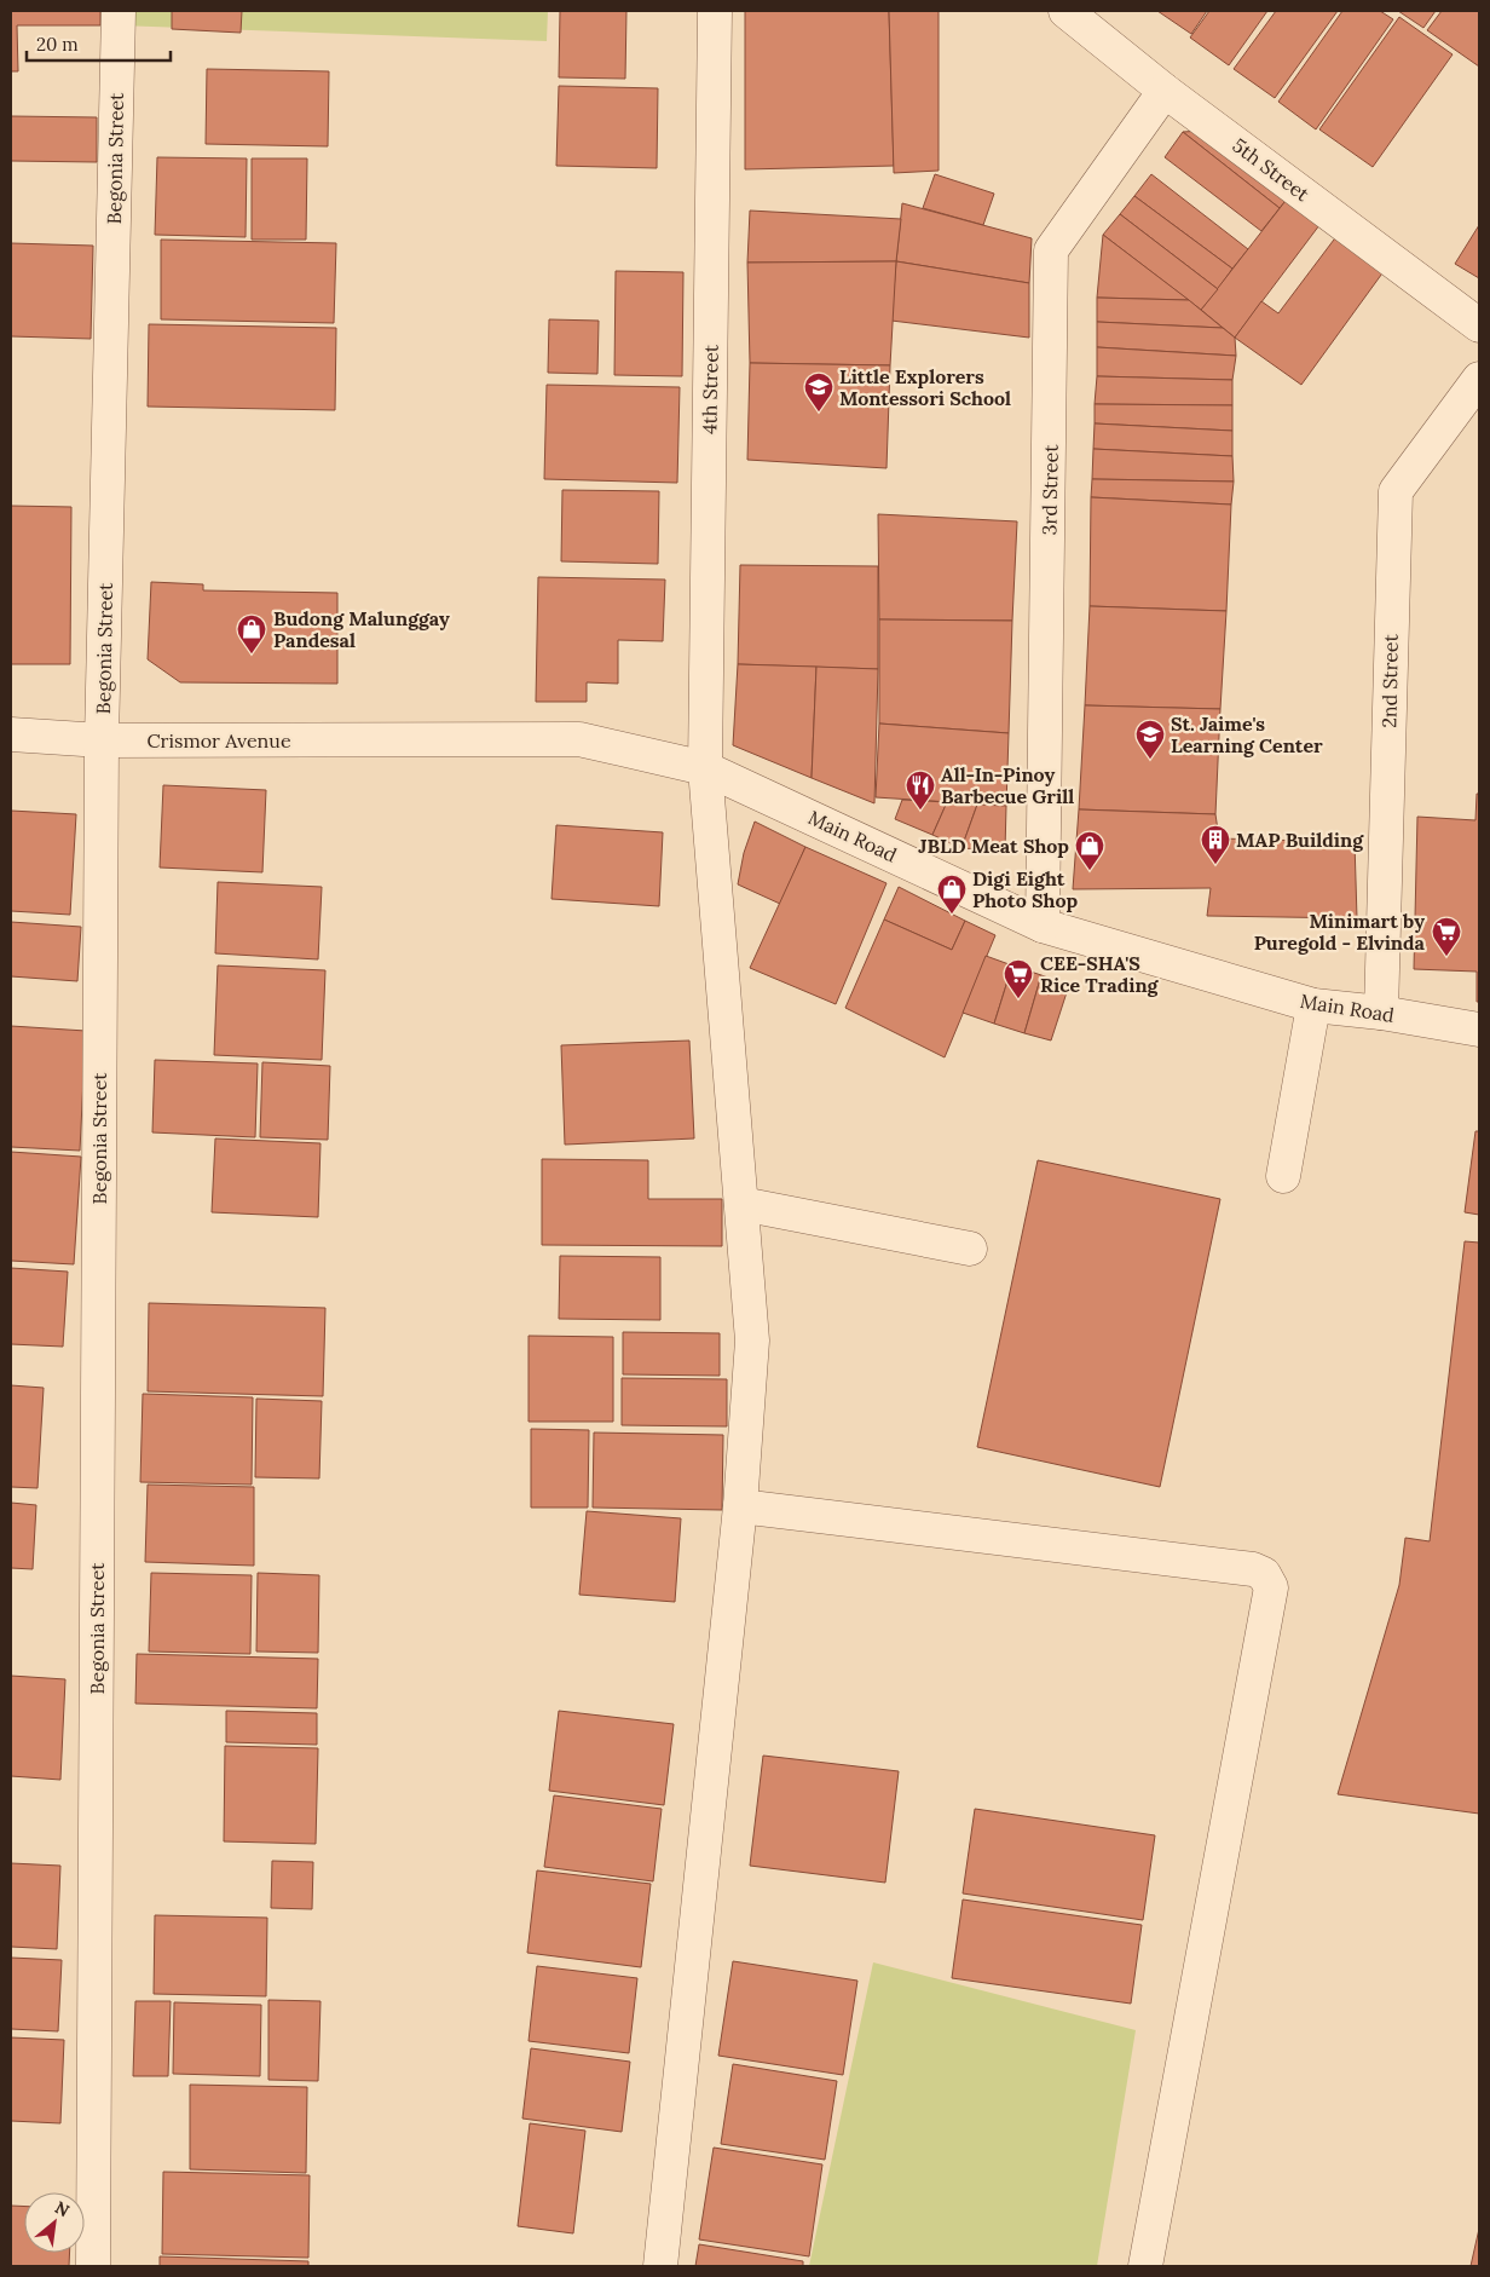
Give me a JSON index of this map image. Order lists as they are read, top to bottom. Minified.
{"streets":{"street":["Begonia Street","5th Street","4th Street","3rd Street","2nd Street","Crismor Avenue","Main Road"]},"crossings":[["Begonia Street","Crismor Avenue"],["5th Street","3rd Street"],["4th Street","Main Road"],["3rd Street","Main Road"],["2nd Street","Main Road"],["Crismor Avenue","Main Road"]],"places":{"school or university":["Little Explorers Montessori School","St. Jaime's Learning Center"],"shop":["Budong Malunggay Pandesal","JBLD Meat Shop","Digi Eight Photo Shop"],"restaurant":["All-In-Pinoy Barbecue Grill"],"building":["MAP Building"],"supermarket":["Minimart by Puregold - Elvinda","CEE-SHA'S Rice Trading"]},"scale_bar":"20 m","north":"top right"}
